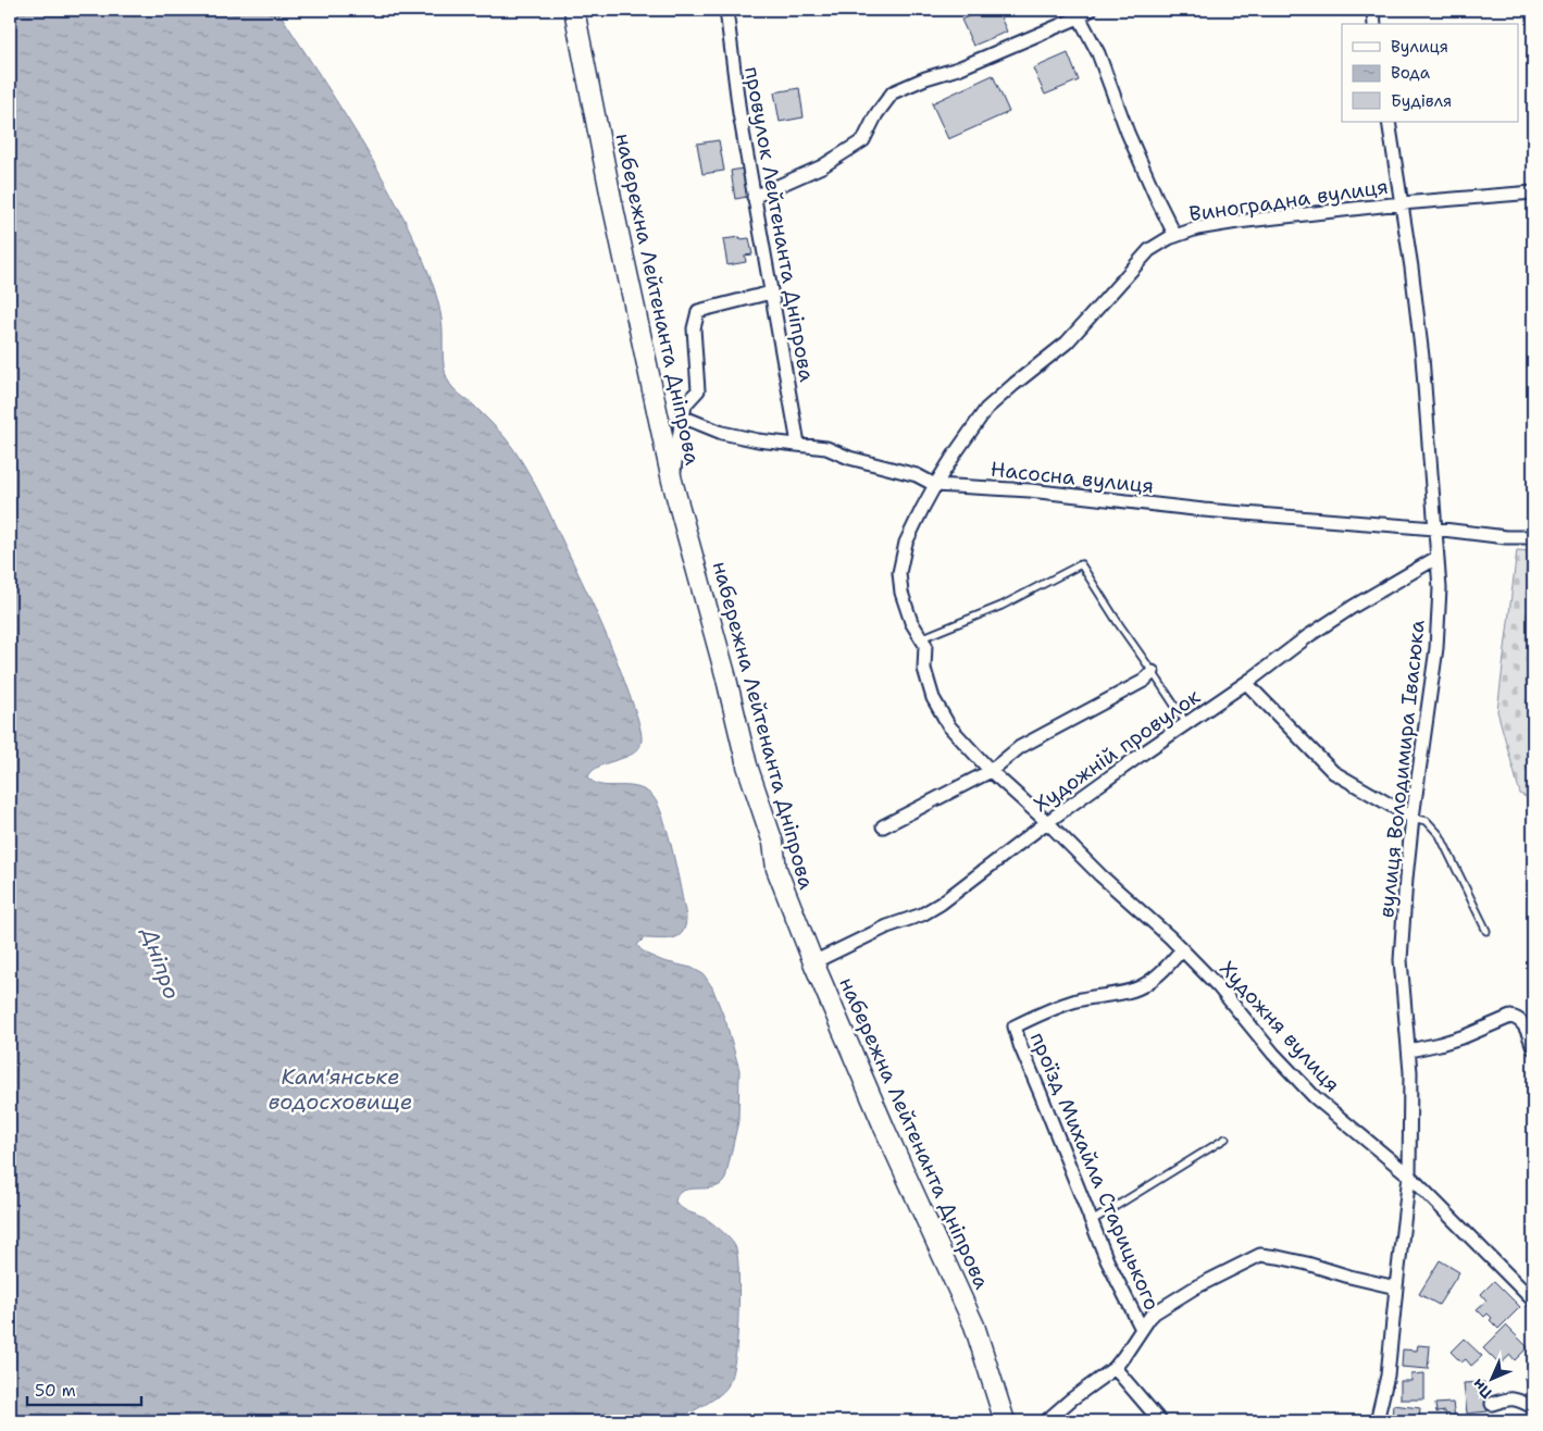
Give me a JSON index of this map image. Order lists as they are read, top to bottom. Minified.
{"streets":{"main road":["набережна Лейтенанта Дніпрова"],"street":["Виноградна вулиця","провулок Лейтенанта Дніпрова","Насосна вулиця","Художній провулок","вулиця Володимира Івасюка","Художня вулиця","проїзд Михайла Старицького"]},"crossings":[["Виноградна вулиця","Насосна вулиця"],["Виноградна вулиця","Художній провулок"],["Виноградна вулиця","вулиця Володимира Івасюка"],["Виноградна вулиця","Художня вулиця"],["провулок Лейтенанта Дніпрова","Насосна вулиця"],["набережна Лейтенанта Дніпрова","Насосна вулиця"],["набережна Лейтенанта Дніпрова","Художній провулок"],["Насосна вулиця","вулиця Володимира Івасюка"],["Художній провулок","вулиця Володимира Івасюка"],["Художній провулок","Художня вулиця"],["вулиця Володимира Івасюка","Художня вулиця"],["Художня вулиця","проїзд Михайла Старицького"]],"water":["Дніпро","Кам'янське водосховище"],"legend":["Вулиця","Вода","Будівля"],"scale_bar":"50 m","north":"bottom left"}
